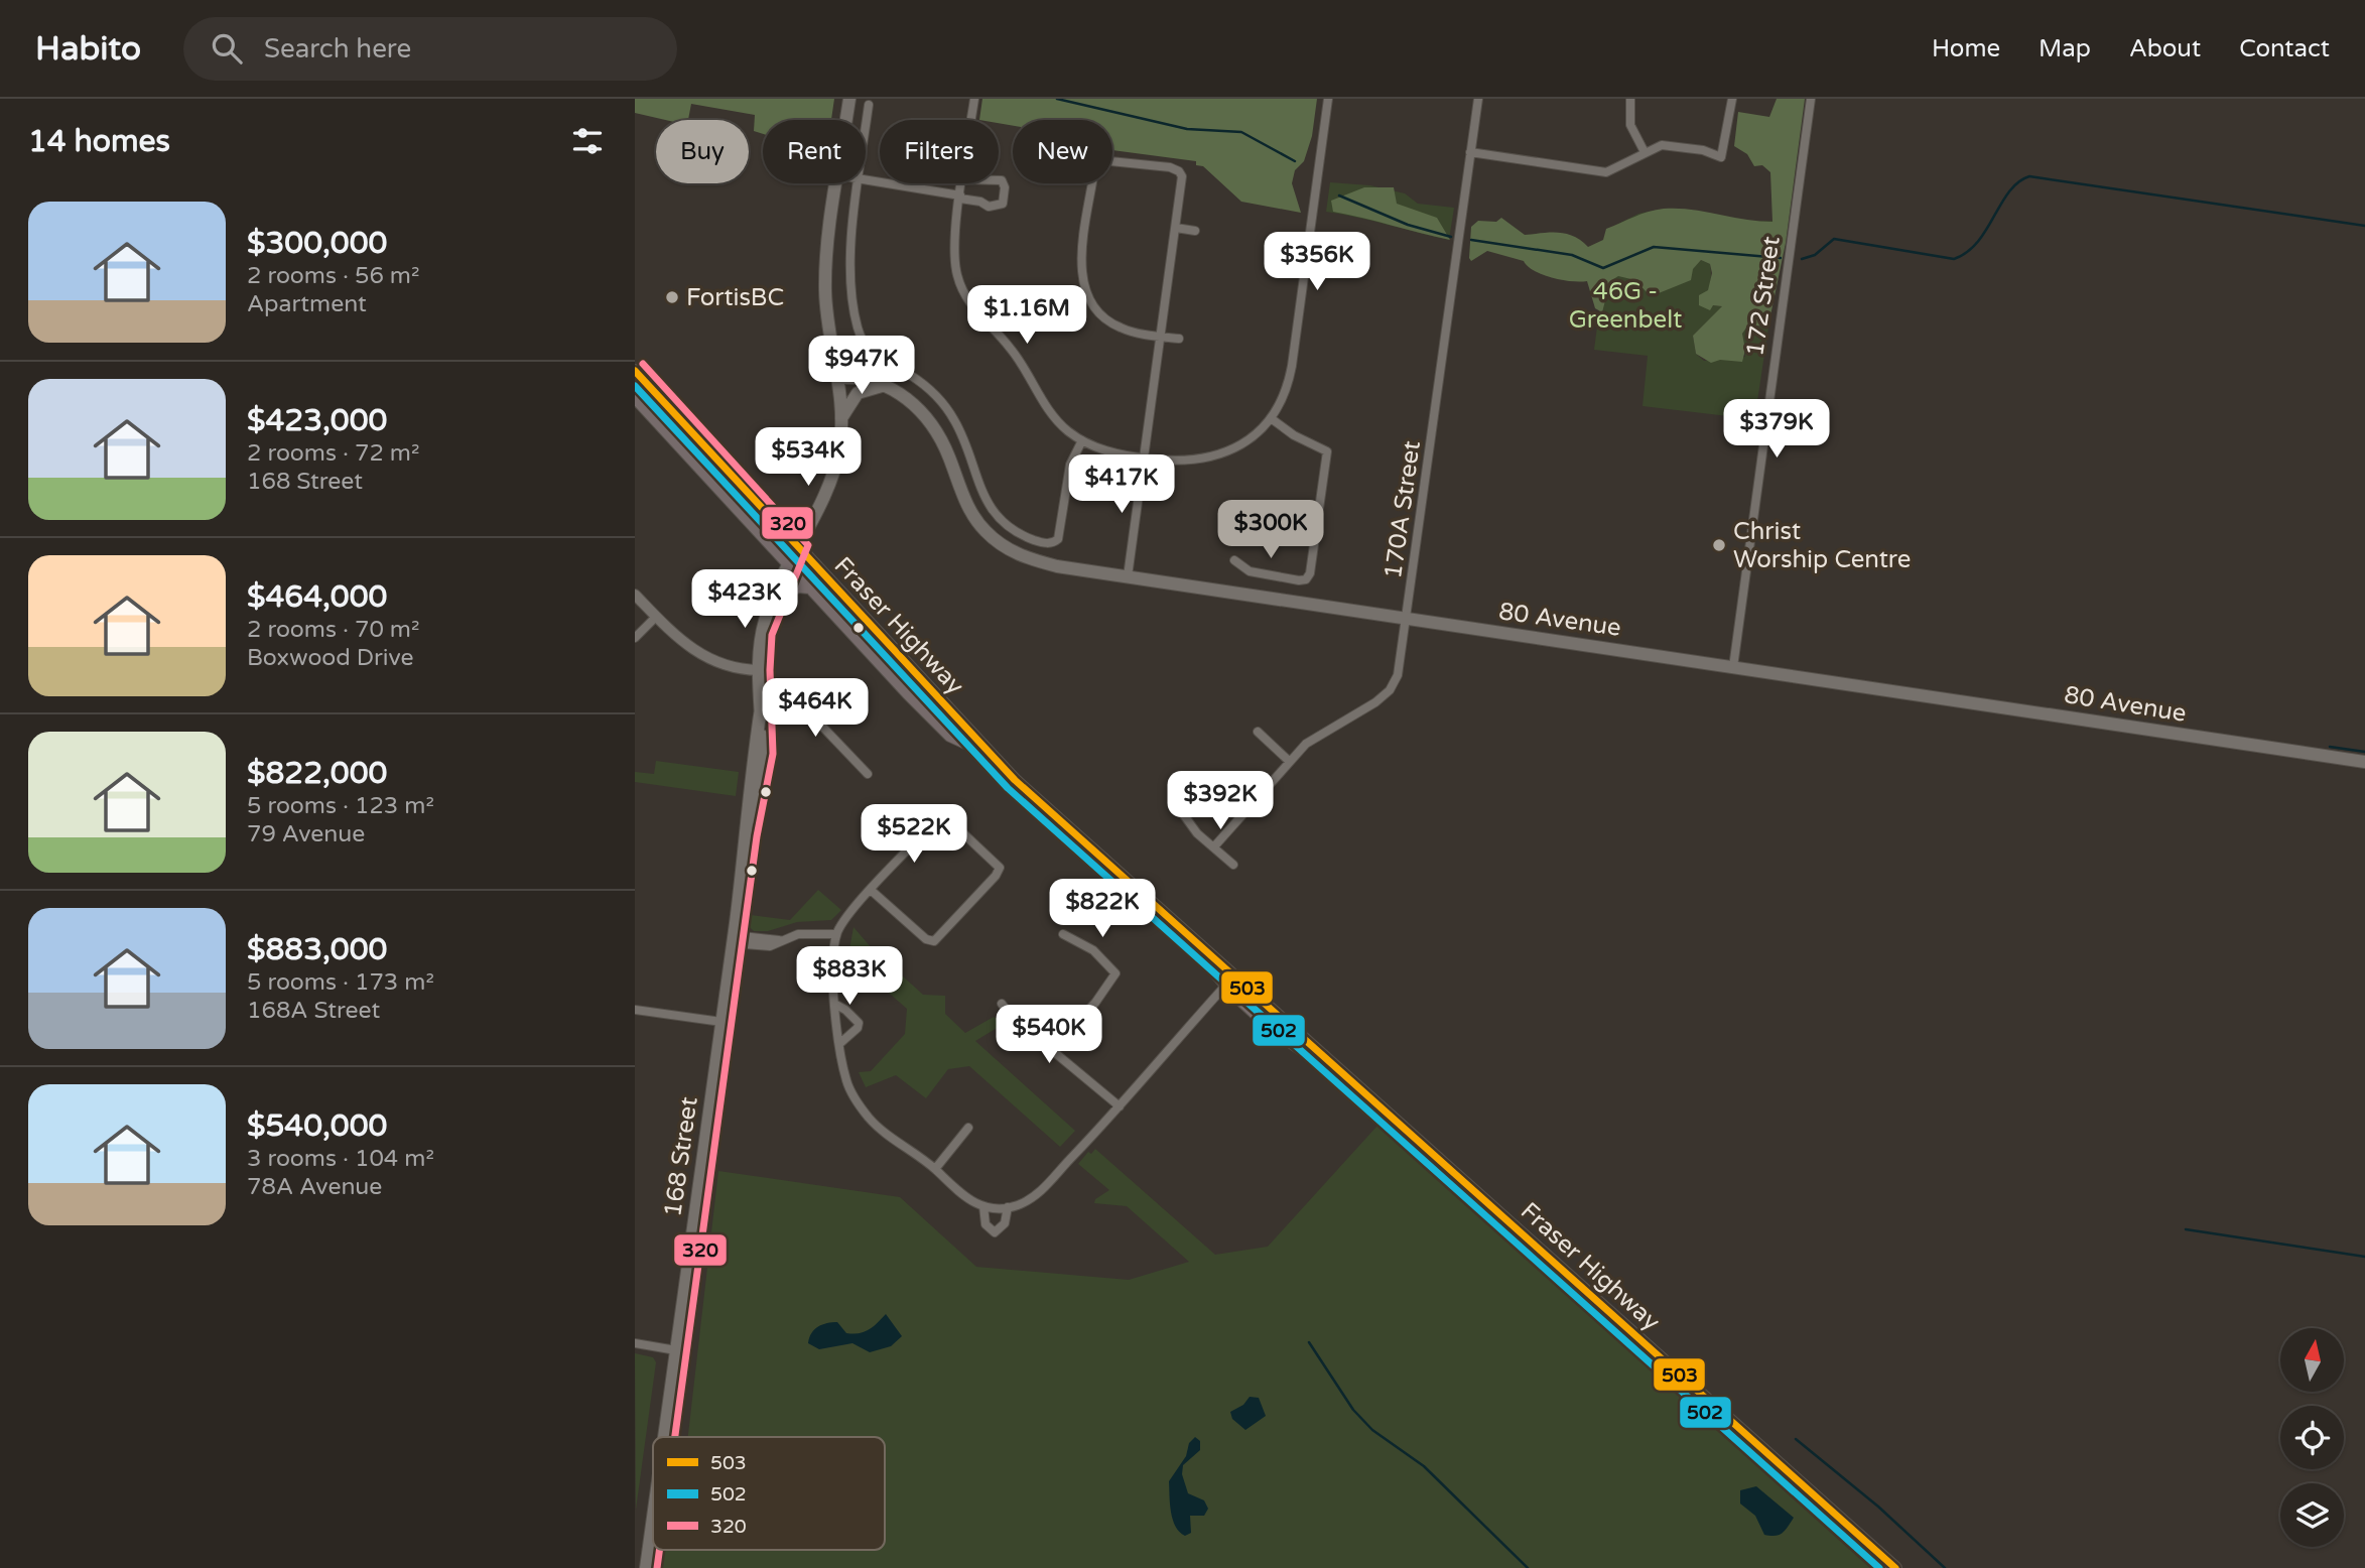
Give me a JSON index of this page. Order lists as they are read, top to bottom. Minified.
{"streets":{"main road":["80 Avenue","Fraser Highway","168 Street"],"street":["172 Street","170A Street"]},"crossings":[["172 Street","80 Avenue"],["170A Street","80 Avenue"],["80 Avenue","168 Street"],["Fraser Highway","168 Street"]],"parks":["46G - Greenbelt"],"places":["FortisBC","Christ Worship Centre"],"lines":["transit line 320","transit line 503","transit line 502"],"legend":["503","502","320"],"north":"top","page":{"header":"Habito","search":"Search here","nav":["Home","Map","About","Contact"],"heading":"14 homes","chip":["Buy","Rent","Filters","New"],"list":[{"name":"$300,000","note":"2 rooms · 56 m² · Apartment"},{"name":"$423,000","note":"2 rooms · 72 m² · 168 Street"},{"name":"$464,000","note":"2 rooms · 70 m² · Boxwood Drive"},{"name":"$822,000","note":"5 rooms · 123 m² · 79 Avenue"},{"name":"$883,000","note":"5 rooms · 173 m² · 168A Street"},{"name":"$540,000","note":"3 rooms · 104 m² · 78A Avenue"}],"price":["$356K","$1.16M","$947K","$379K","$534K","$417K","$300K","$423K","$464K","$392K","$522K","$822K","$883K","$540K"]}}
